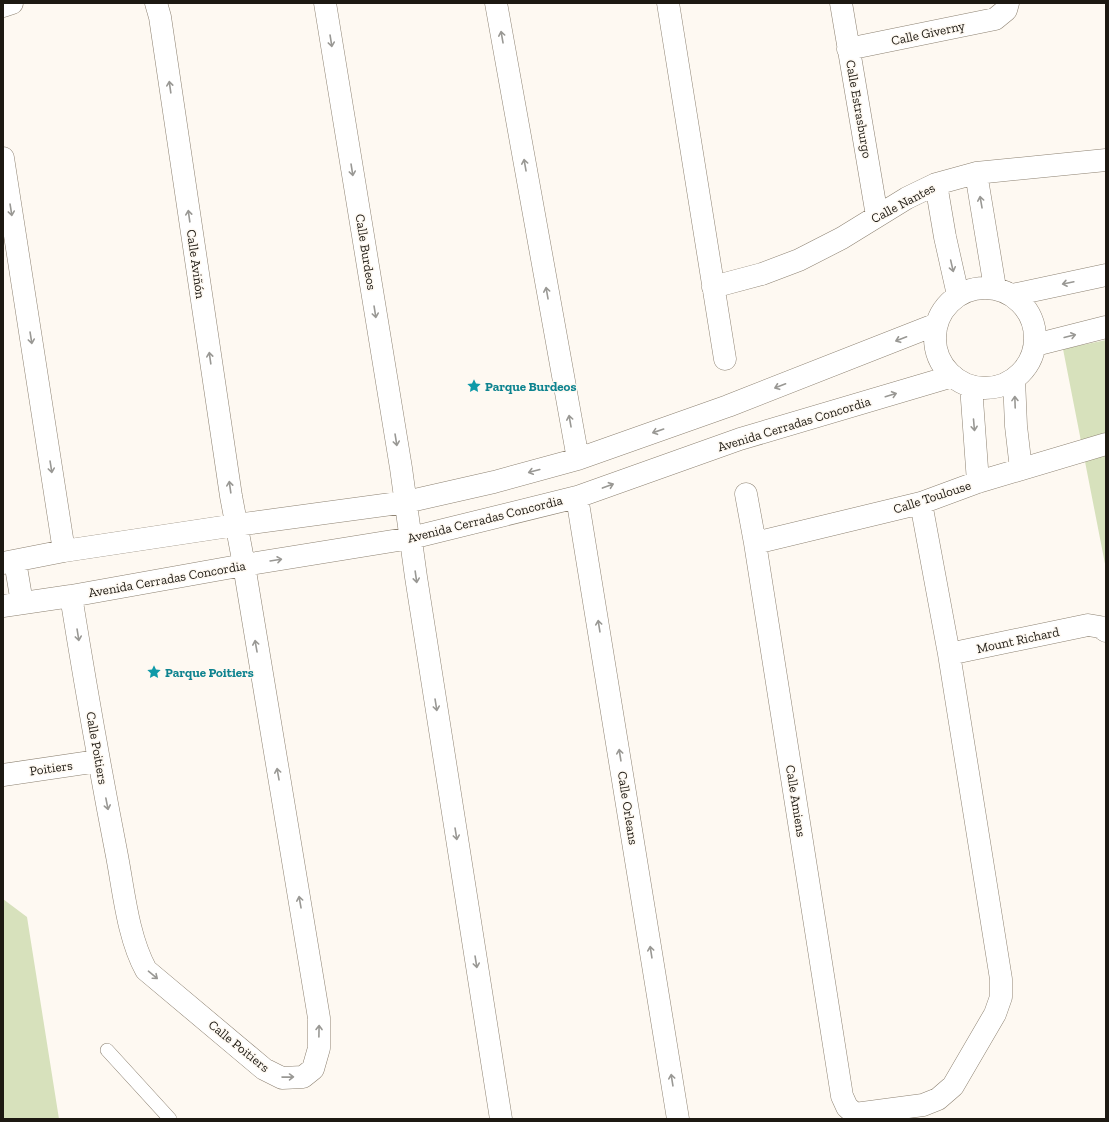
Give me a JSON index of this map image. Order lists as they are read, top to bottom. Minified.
{"streets":{"street":["Calle Giverny","Calle Estrasburgo","Calle Nantes","Calle Burdeos","Calle Aviñón","Avenida Cerradas Concordia","Calle Toulouse","Mount Richard","Calle Poitiers","Poitiers","Calle Amiens","Calle Orleans"]},"crossings":[["Calle Giverny","Calle Estrasburgo"],["Calle Estrasburgo","Calle Nantes"],["Calle Burdeos","Avenida Cerradas Concordia"],["Calle Aviñón","Avenida Cerradas Concordia"],["Calle Aviñón","Calle Poitiers"],["Avenida Cerradas Concordia","Calle Poitiers"],["Avenida Cerradas Concordia","Calle Orleans"],["Calle Toulouse","Calle Amiens"],["Mount Richard","Calle Amiens"],["Calle Poitiers","Poitiers"]],"places":{"place":["Parque Burdeos","Parque Poitiers"]}}
